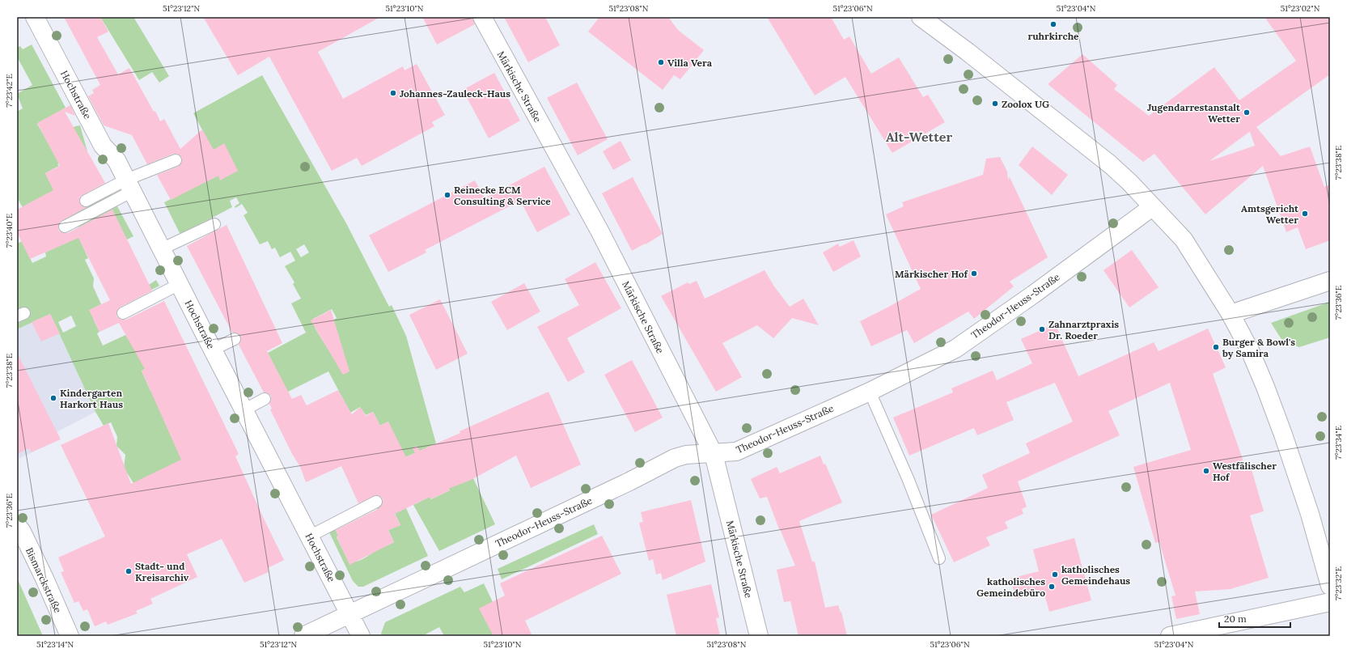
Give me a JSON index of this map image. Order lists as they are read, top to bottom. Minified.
{"streets":{"street":["Märkische Straße","Hochstraße","Theodor-Heuss-Straße","Bismarckstraße"]},"crossings":[["Märkische Straße","Theodor-Heuss-Straße"],["Hochstraße","Theodor-Heuss-Straße"]],"districts":["Alt-Wetter"],"places":["ruhrkirche","Villa Vera","Johannes-Zauleck-Haus","Zoolox UG","Jugendarrestanstalt Wetter","Reinecke ECM Consulting & Service","Amtsgericht Wetter","Märkischer Hof","Zahnarztpraxis Dr. Roeder","Burger & Bowl's by Samira","Kindergarten Harkort Haus","Westfälischer Hof","Stadt- und Kreisarchiv","katholisches Gemeindehaus","katholisches Gemeindebüro"],"scale_bar":"20 m","coordinates":["51°23'12\"N","51°23'10\"N","51°23'08\"N","51°23'06\"N","51°23'04\"N","51°23'02\"N","7°23'42\"E","7°23'38\"E","7°23'40\"E","7°23'36\"E","7°23'34\"E","7°23'32\"E","51°23'14\"N"]}
